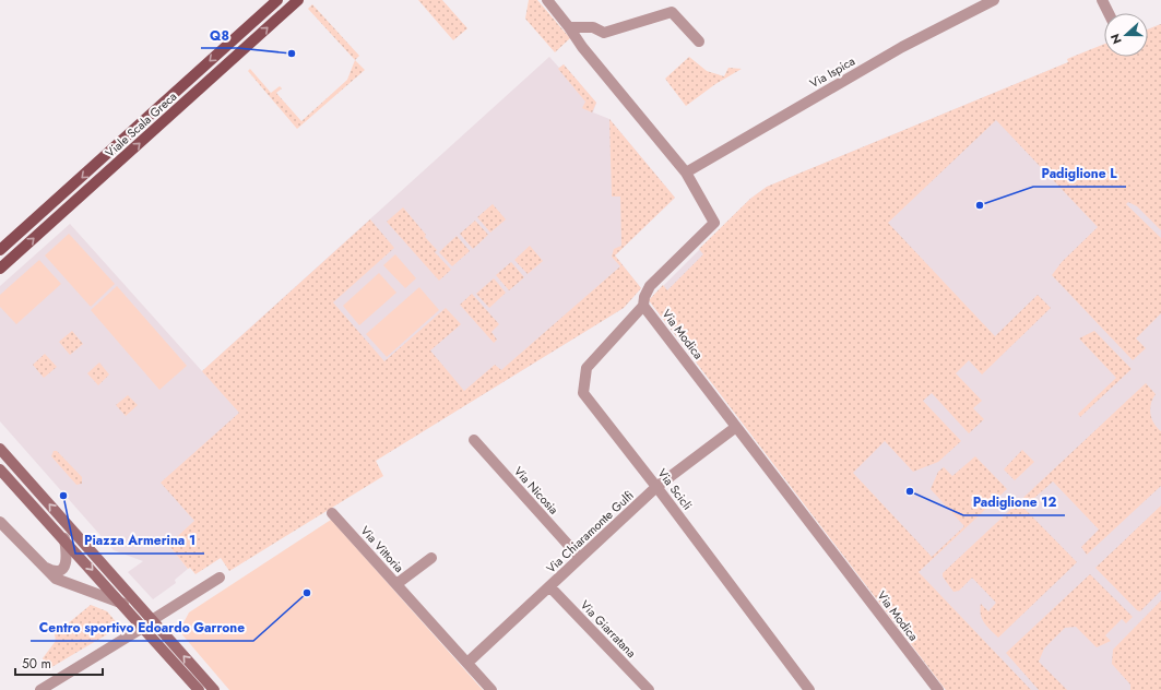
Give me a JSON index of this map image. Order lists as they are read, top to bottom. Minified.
{"streets":{"main road":["Viale Scala Greca"],"street":["Via Ispica","Via Modica","Via Scicli","Via Nicosia","Via Chiaramonte Gulfi","Via Vittoria","Via Giarratana"]},"crossings":[["Via Modica","Via Scicli"],["Via Modica","Via Chiaramonte Gulfi"],["Via Scicli","Via Chiaramonte Gulfi"],["Via Nicosia","Via Chiaramonte Gulfi"],["Via Chiaramonte Gulfi","Via Vittoria"],["Via Chiaramonte Gulfi","Via Giarratana"]],"places":["Q8","Padiglione L","Padiglione 12","Piazza Armerina 1","Centro sportivo Edoardo Garrone"],"scale_bar":"50 m","north":"left"}
